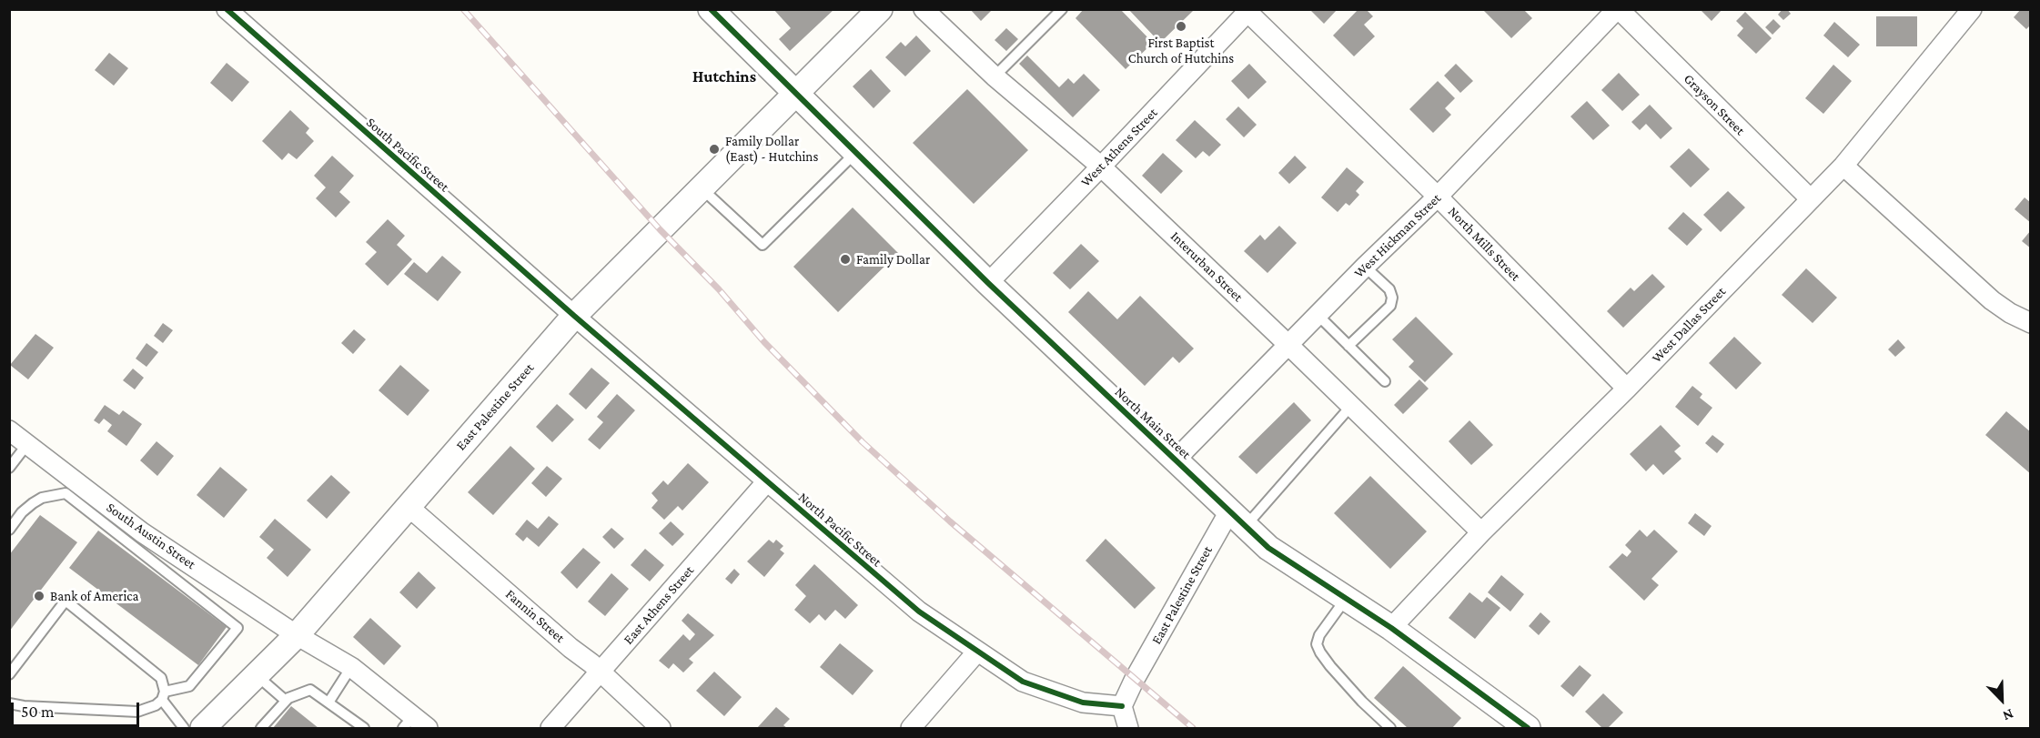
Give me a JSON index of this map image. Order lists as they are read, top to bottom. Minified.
{"streets":{"street":["Grayson Street","West Athens Street","South Pacific Street","West Hickman Street","North Mills Street","Interurban Street","West Dallas Street","East Palestine Street","North Main Street","North Pacific Street","South Austin Street","East Athens Street","Fannin Street"]},"crossings":[["Grayson Street","West Hickman Street"],["Grayson Street","West Dallas Street"],["West Athens Street","North Mills Street"],["West Athens Street","Interurban Street"],["West Athens Street","North Main Street"],["South Pacific Street","East Palestine Street"],["South Pacific Street","North Pacific Street"],["West Hickman Street","North Mills Street"],["West Hickman Street","Interurban Street"],["West Hickman Street","North Main Street"],["North Mills Street","West Dallas Street"],["Interurban Street","West Dallas Street"],["West Dallas Street","North Main Street"],["East Palestine Street","North Main Street"],["East Palestine Street","North Pacific Street"],["East Palestine Street","South Austin Street"],["East Palestine Street","Fannin Street"],["North Pacific Street","East Athens Street"],["East Athens Street","Fannin Street"]],"districts":["Hutchins"],"places":["First Baptist Church of Hutchins","Family Dollar (East) - Hutchins","Family Dollar","Bank of America"],"scale_bar":"50 m","north":"bottom right"}
